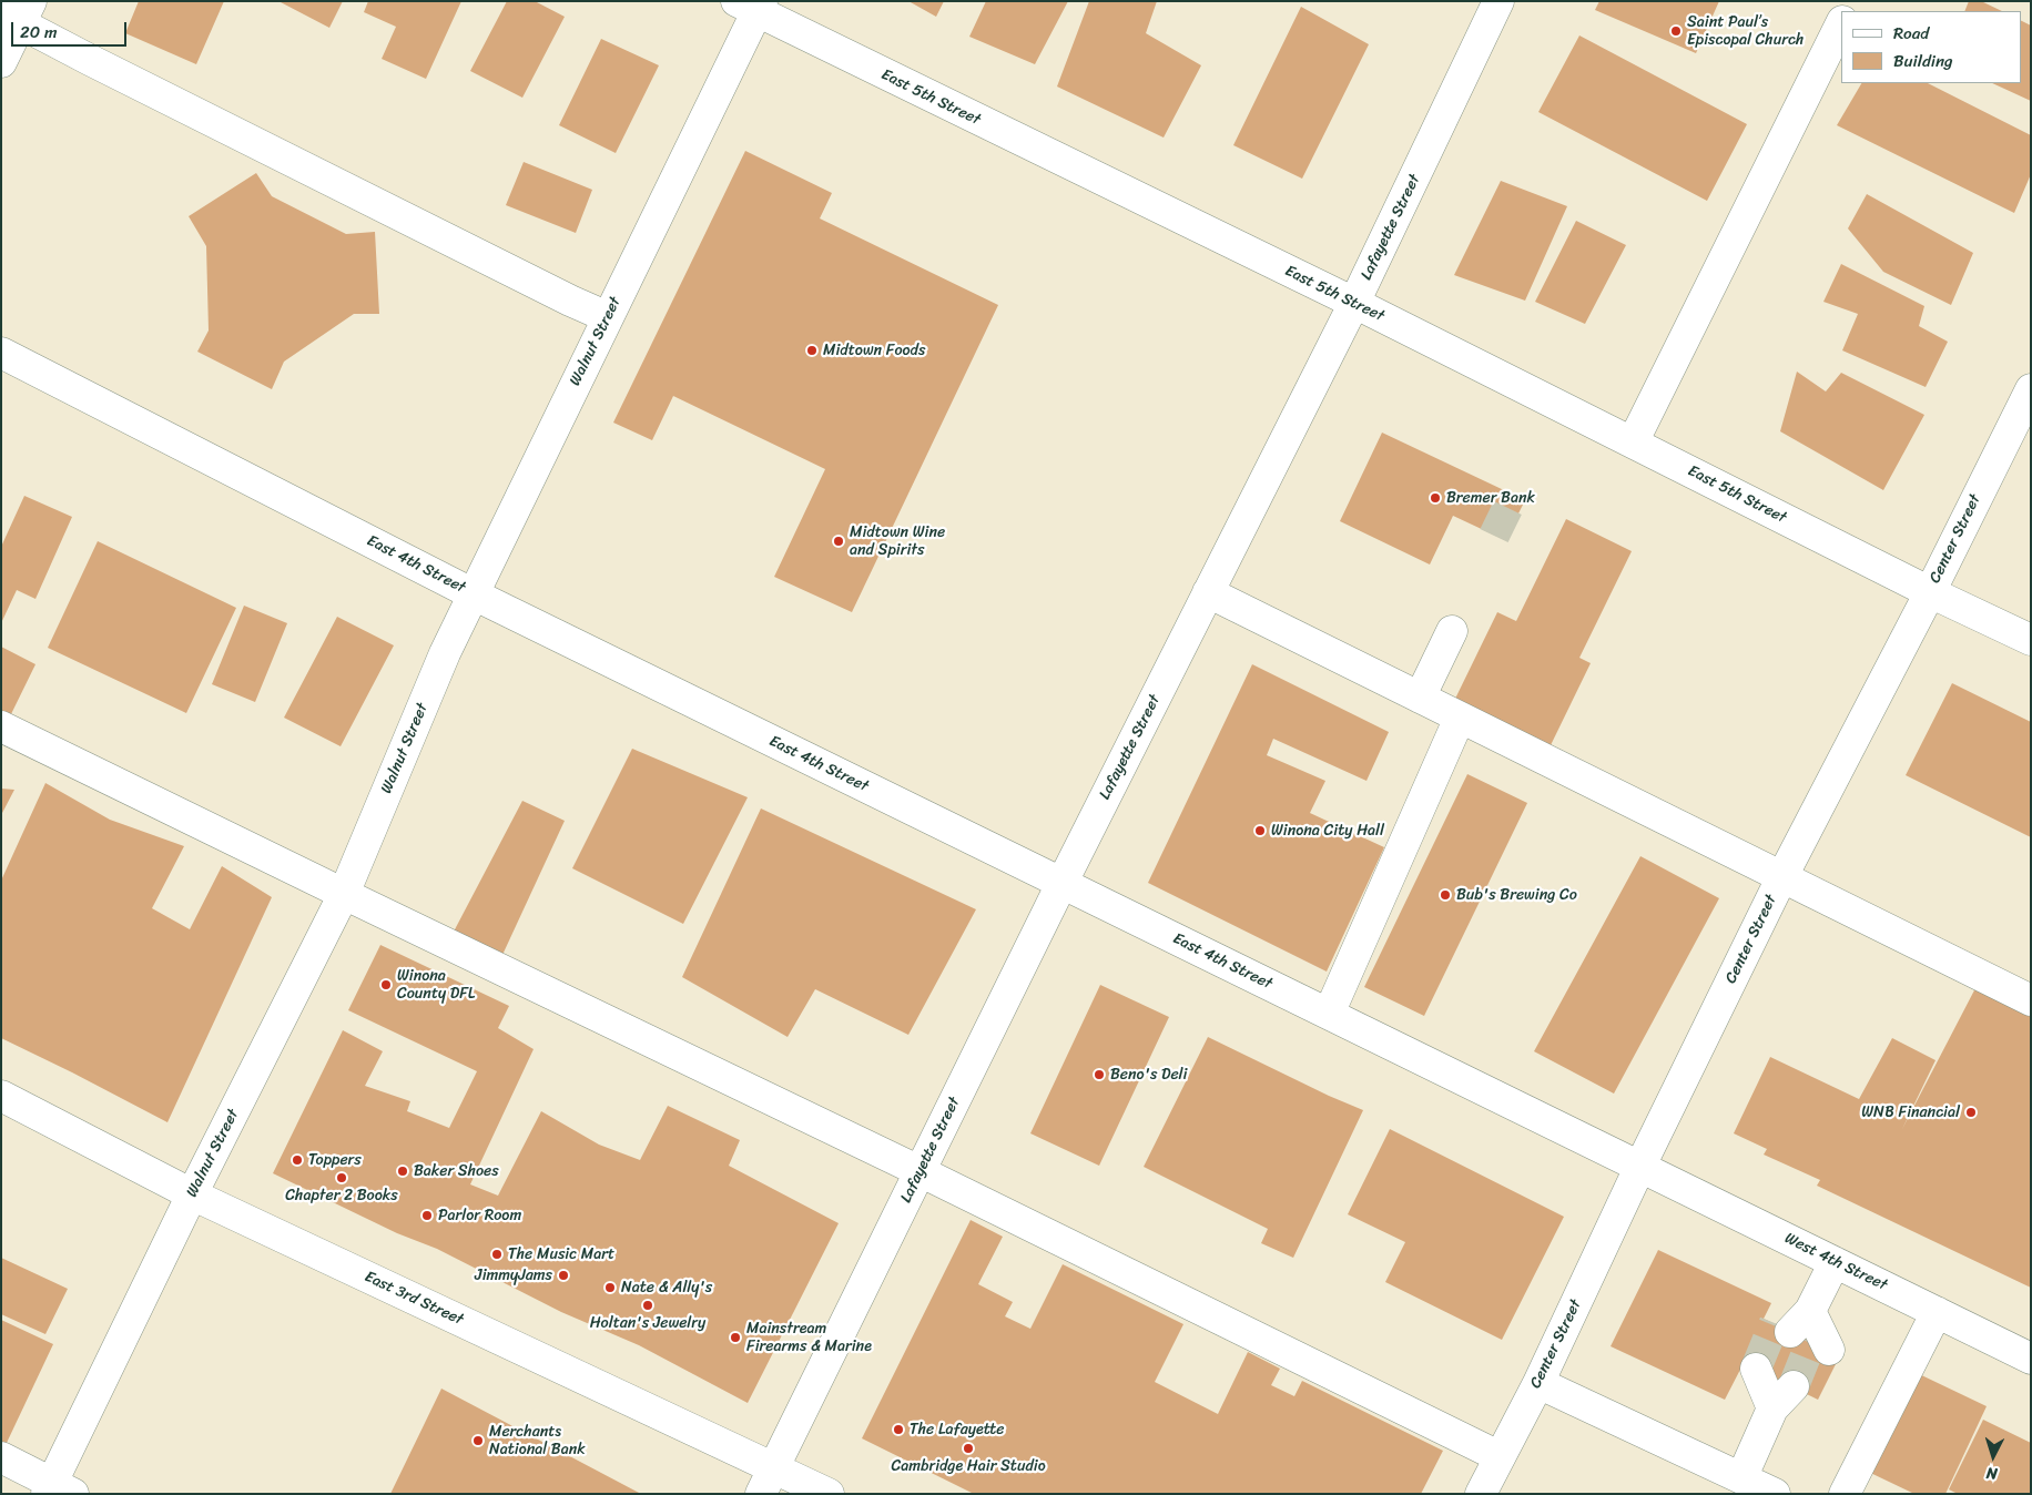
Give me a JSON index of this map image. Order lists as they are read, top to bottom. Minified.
{"streets":{"street":["East 5th Street","Lafayette Street","Walnut Street","Center Street","East 4th Street","West 4th Street","East 3rd Street"]},"crossings":[["East 5th Street","Lafayette Street"],["East 5th Street","Walnut Street"],["East 5th Street","Center Street"],["Lafayette Street","East 4th Street"],["Lafayette Street","East 3rd Street"],["Walnut Street","East 4th Street"],["Walnut Street","East 3rd Street"],["Center Street","East 4th Street"],["Center Street","West 4th Street"],["East 4th Street","West 4th Street"]],"places":["Saint Paul’s Episcopal Church","Midtown Foods","Bremer Bank","Midtown Wine and Spirits","Winona City Hall","Bub's Brewing Co","Winona County DFL","Beno's Deli","WNB Financial","Toppers","Baker Shoes","Chapter 2 Books","Parlor Room","The Music Mart","JimmyJams","Nate & Ally's","Holtan's Jewelry","Mainstream Firearms & Marine","The Lafayette","Merchants National Bank","Cambridge Hair Studio"],"legend":["Road","Building"],"scale_bar":"20 m","north":"bottom"}
